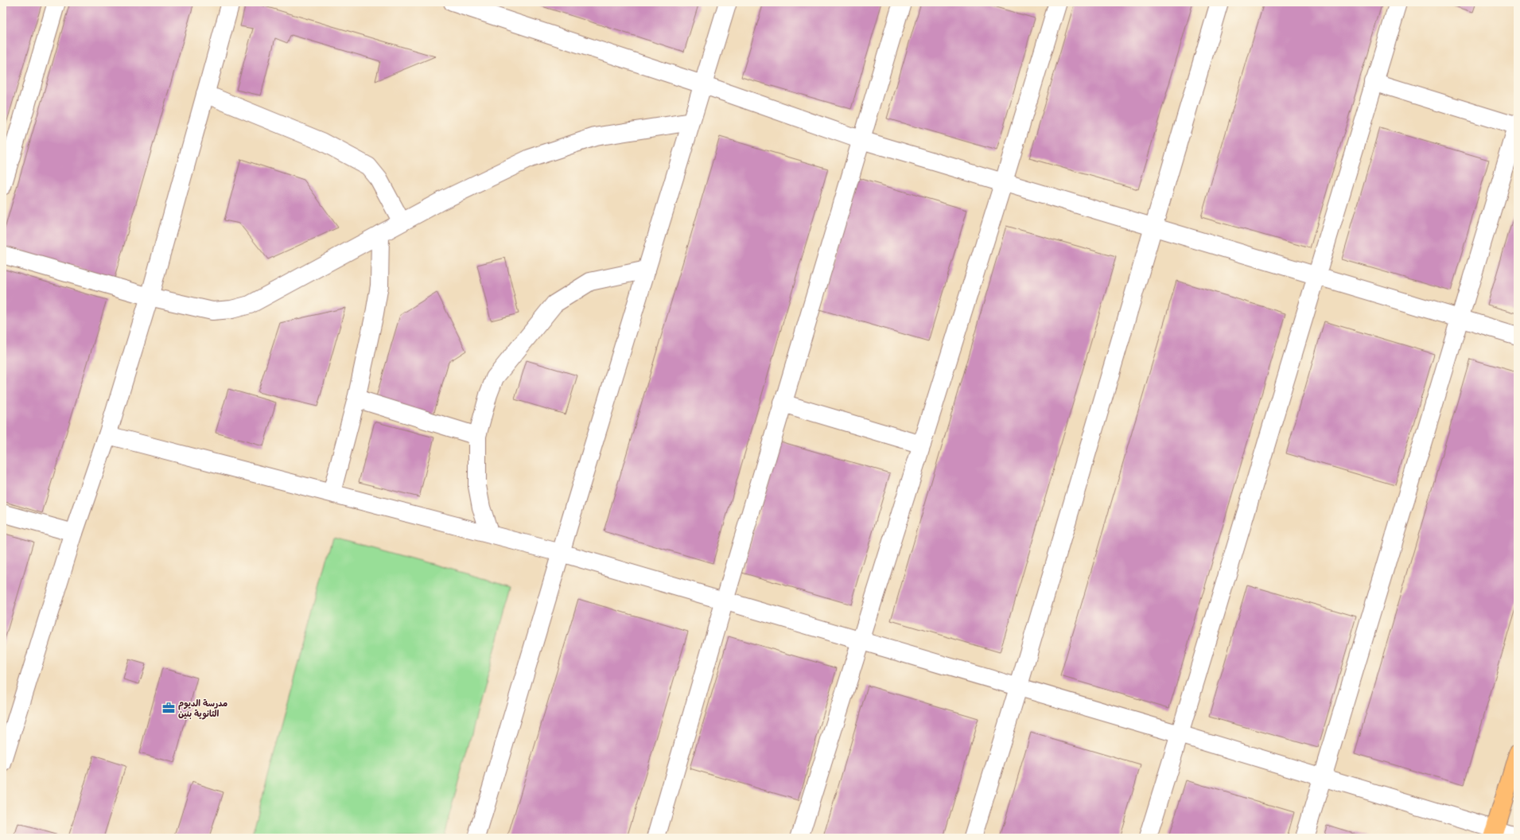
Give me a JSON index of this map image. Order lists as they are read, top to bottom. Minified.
{"places":{"office":["مدرسة الديوم الثانوية بنين"]}}
